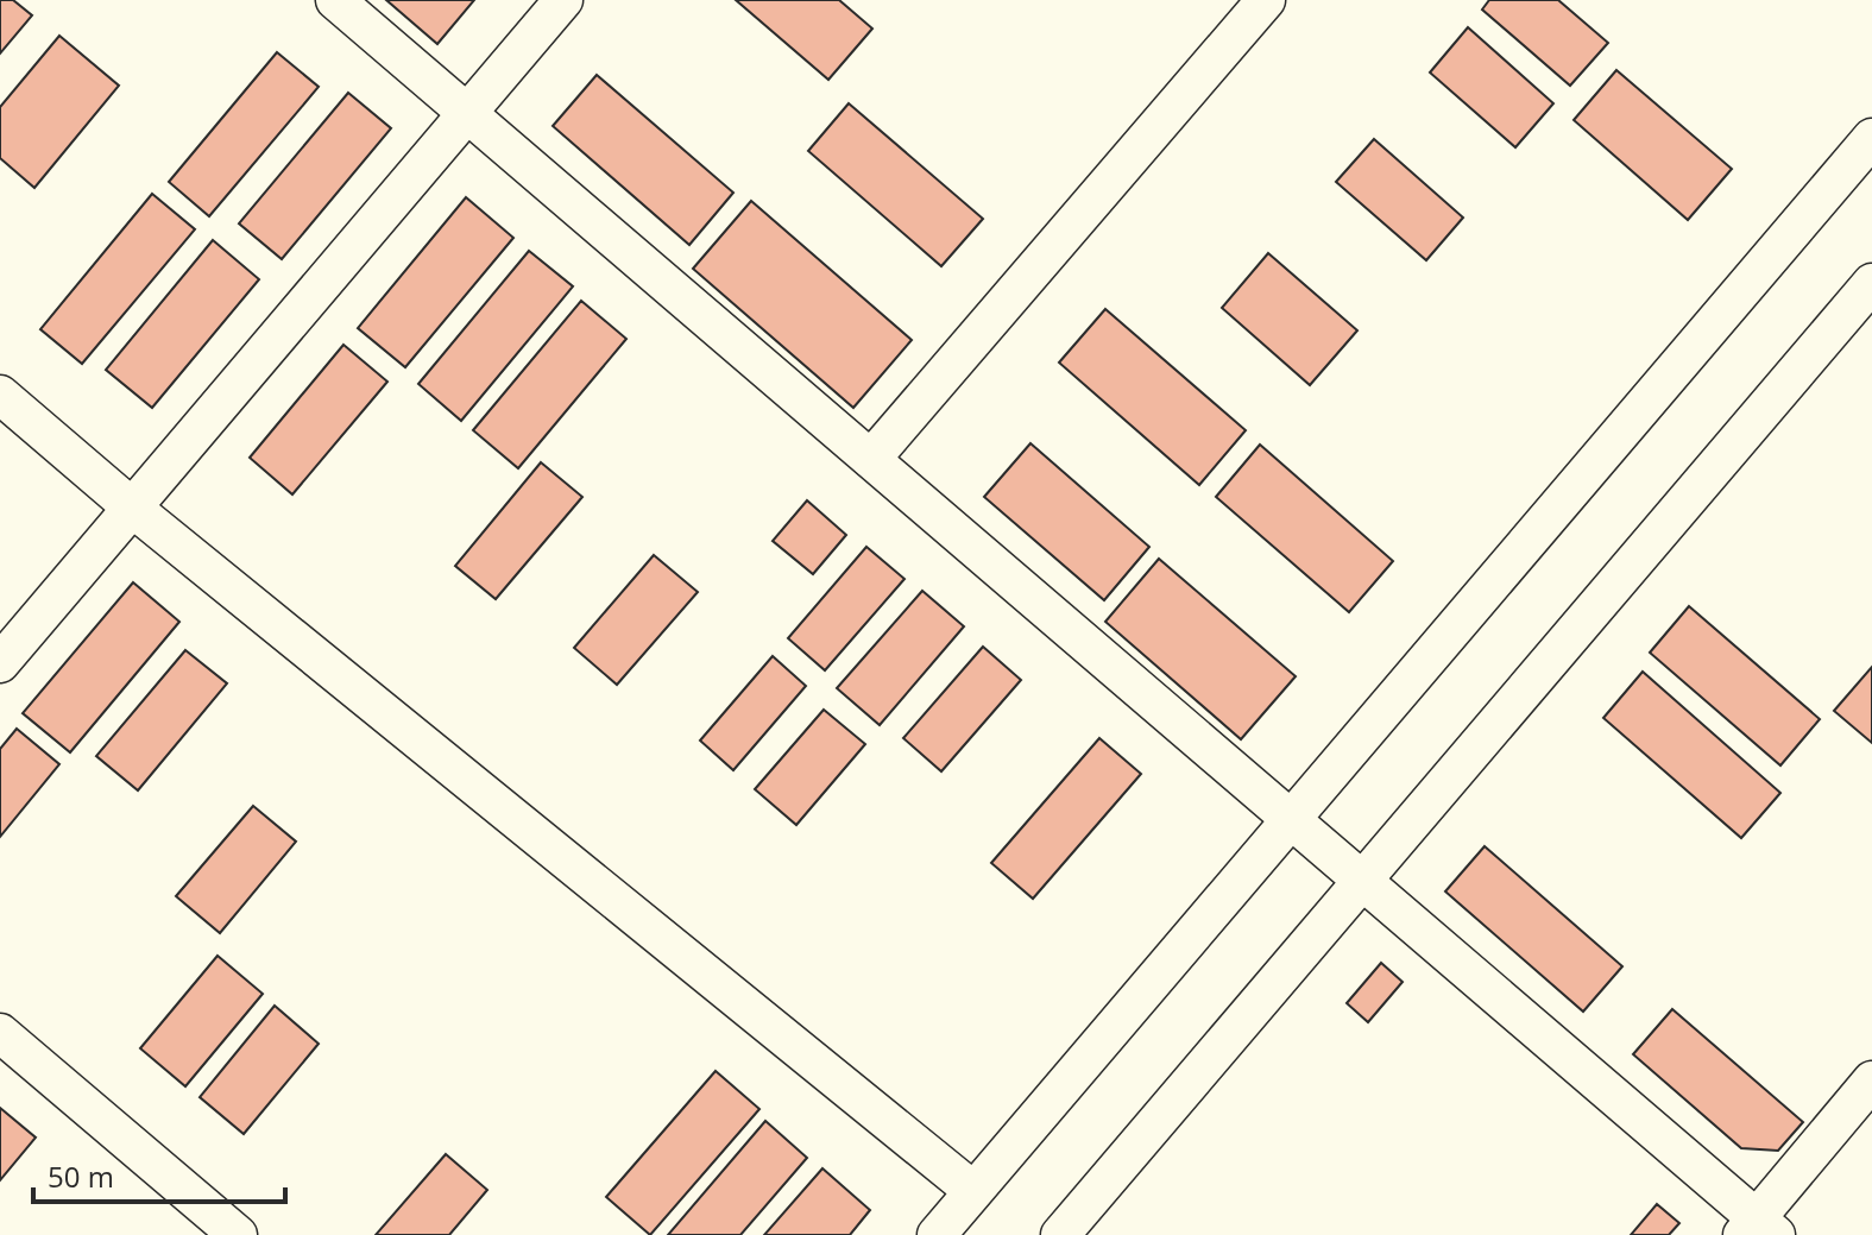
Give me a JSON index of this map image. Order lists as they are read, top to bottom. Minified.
{"scale_bar":"50 m"}
